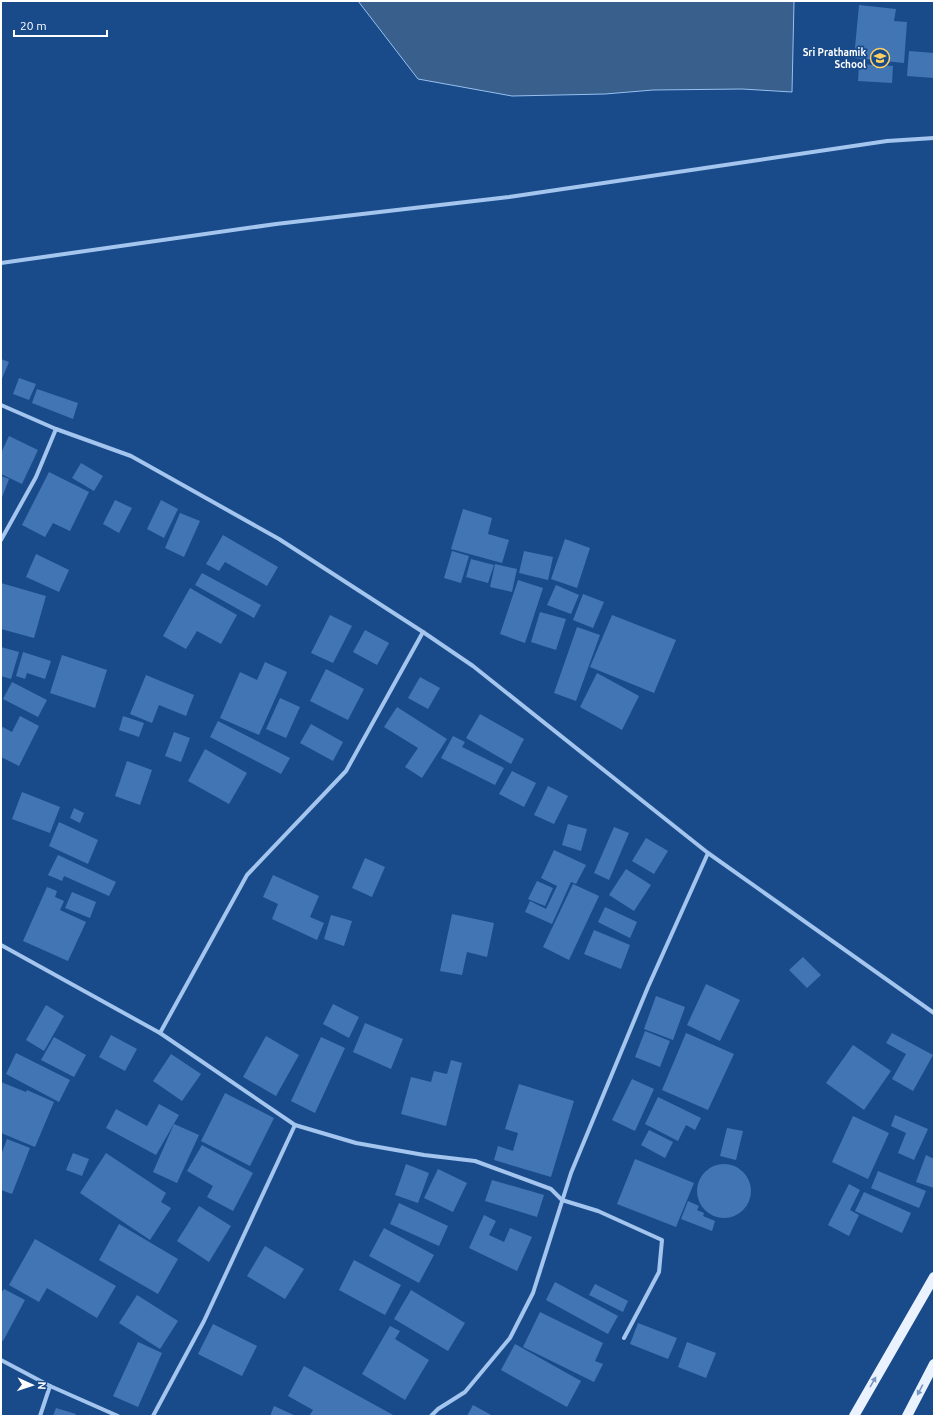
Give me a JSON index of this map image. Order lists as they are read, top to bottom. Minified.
{"places":{"school or university":["Sri Prathamik School"]},"scale_bar":"20 m","north":"right"}
